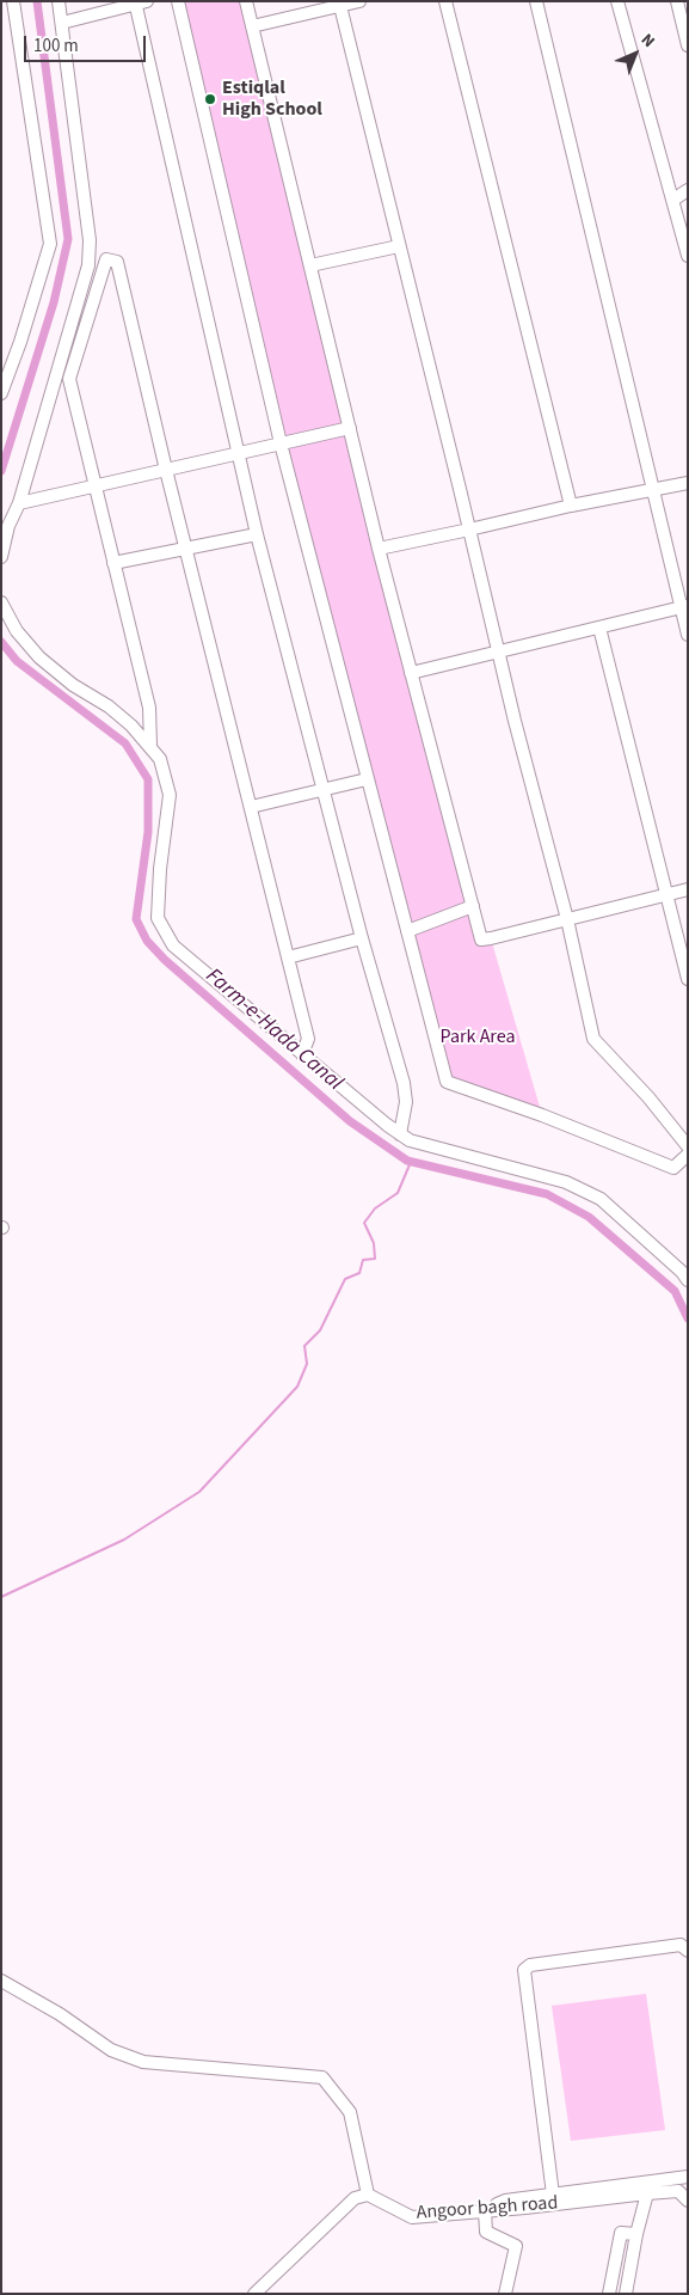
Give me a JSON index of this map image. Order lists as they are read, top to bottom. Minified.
{"streets":{"street":["Angoor bagh road"]},"water":["Farm-e-Hada Canal"],"parks":["Park Area"],"places":["Estiqlal High School"],"scale_bar":"100 m","north":"top right"}
